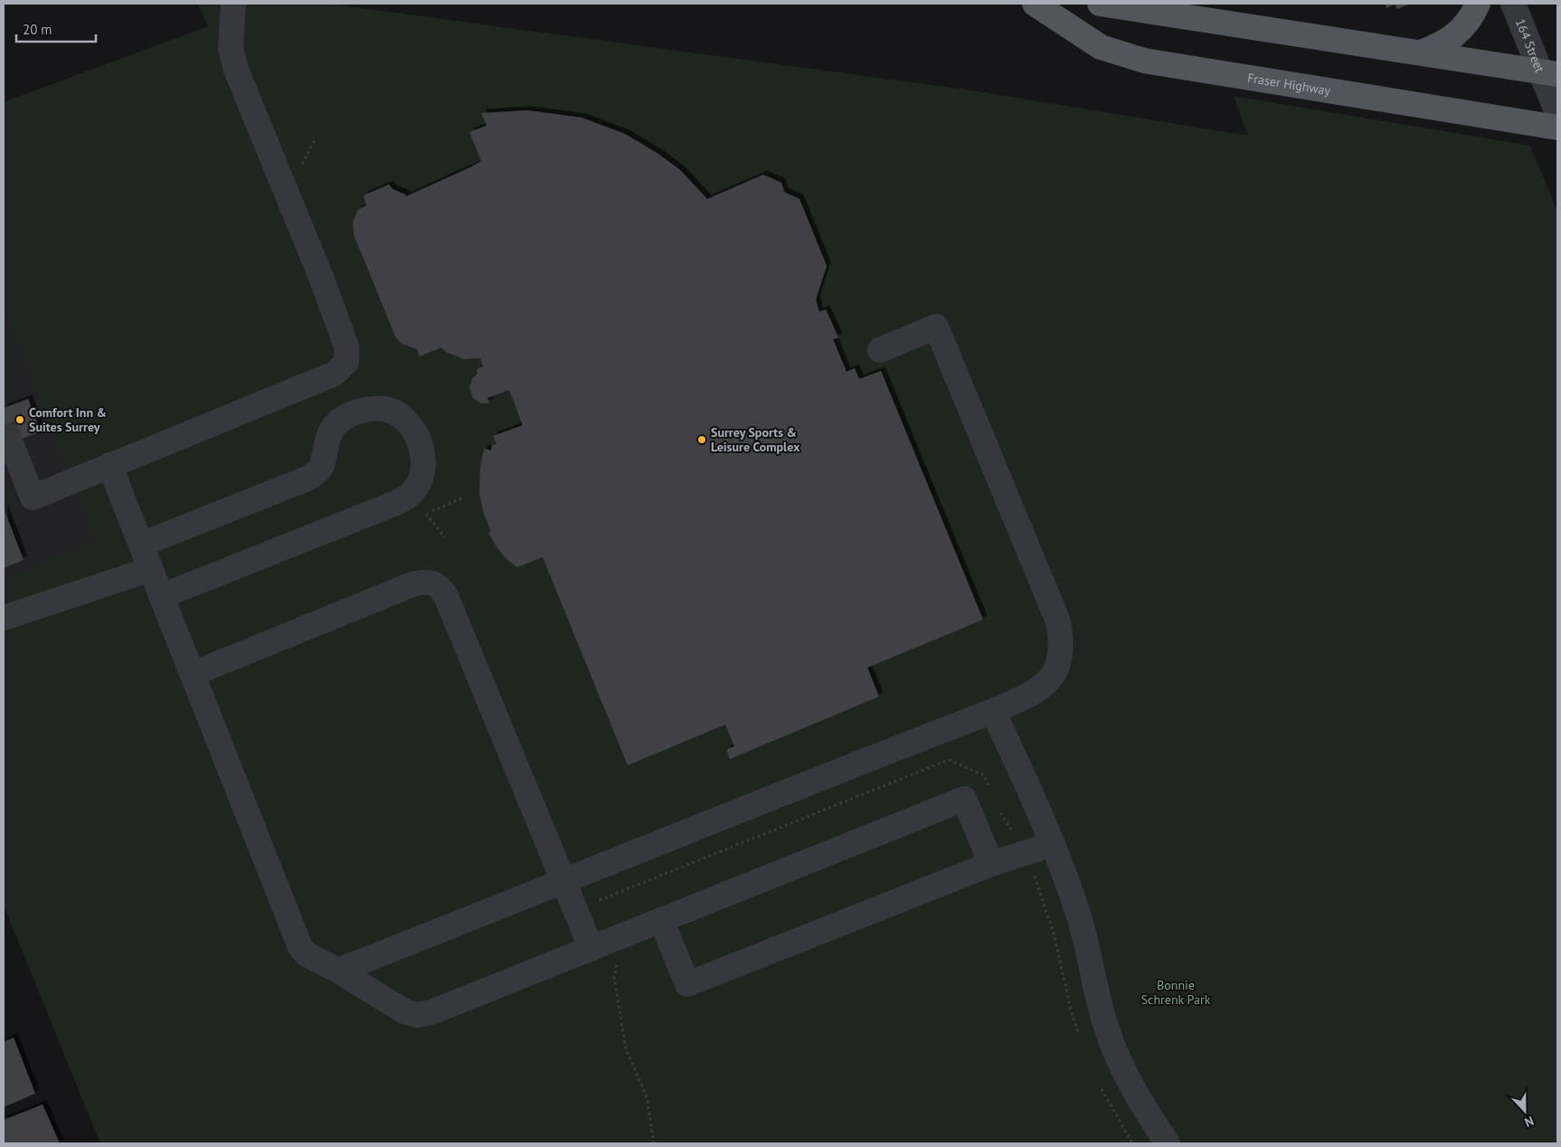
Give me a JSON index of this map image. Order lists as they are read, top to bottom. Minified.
{"streets":{"main road":["Fraser Highway"],"street":["164 Street"]},"parks":["Bonnie Schrenk Park"],"places":["Comfort Inn & Suites Surrey","Surrey Sports & Leisure Complex"],"scale_bar":"20 m","north":"bottom"}
